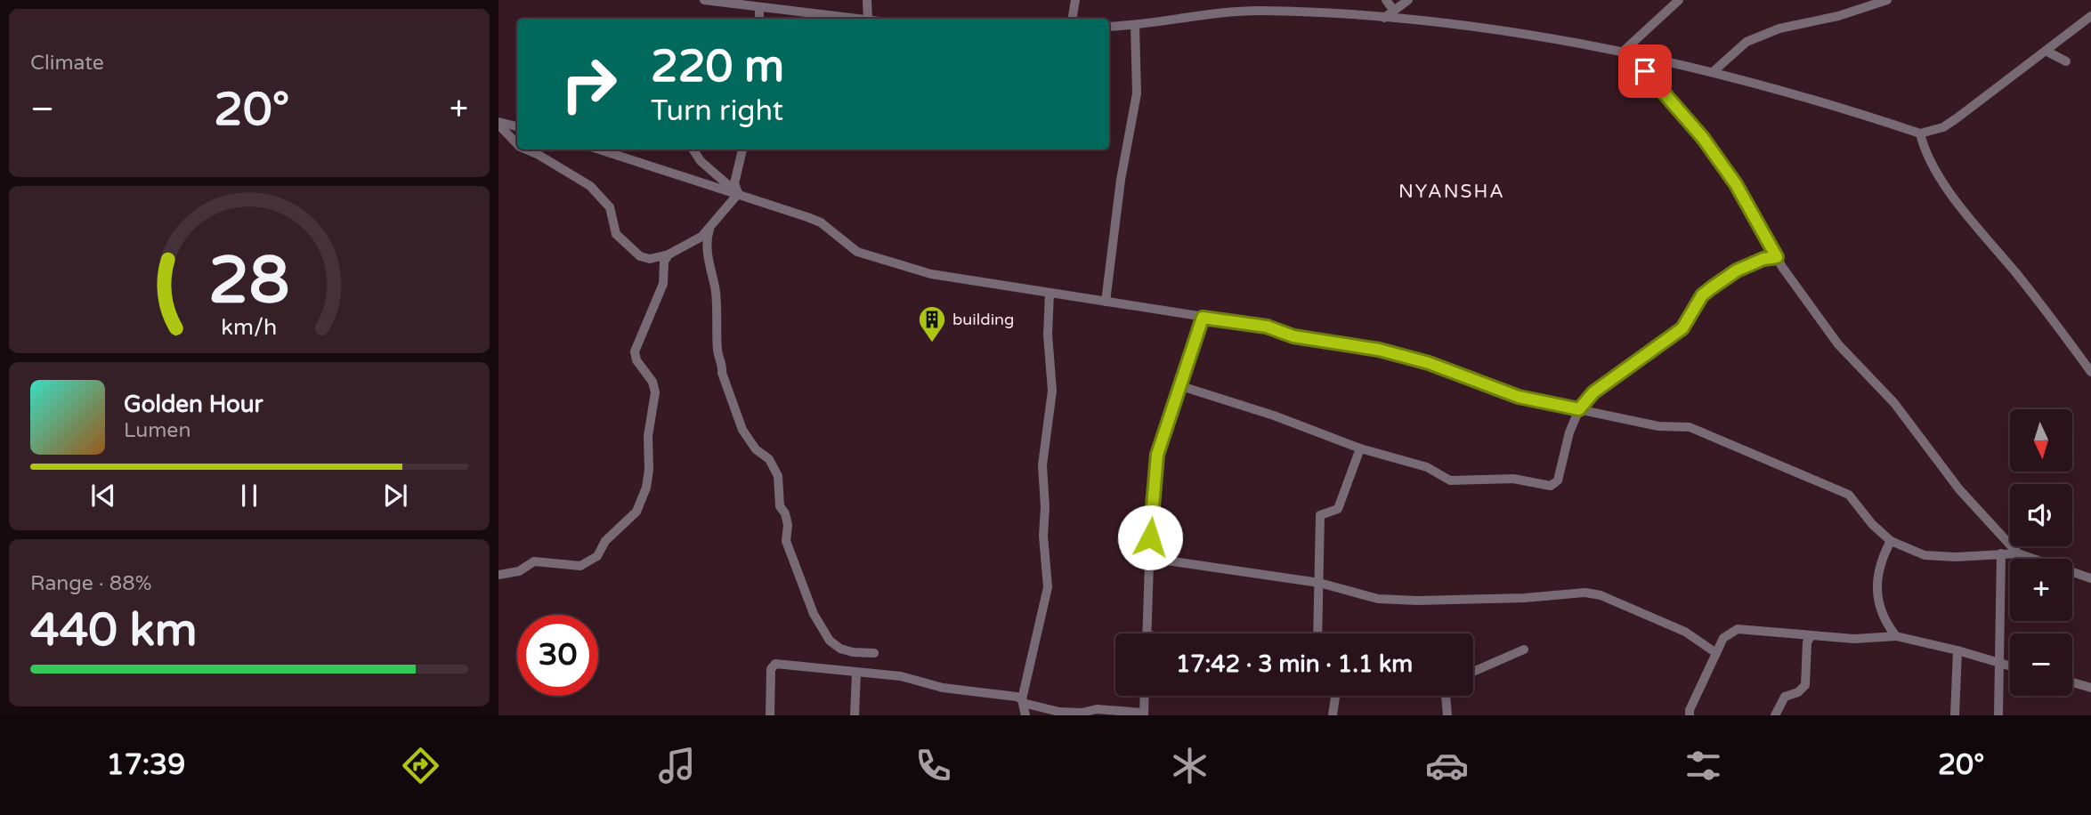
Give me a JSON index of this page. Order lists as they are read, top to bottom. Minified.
{"districts":["NYANSHA"],"places":{"building":["building"]},"north":"bottom","page":{"tile":["Climate",["Range · 88%","440 km"]],"turn":["220 m","Turn right"],"heat":["−","20°","+"],"song":["Golden Hour","Lumen"],"map_buttons":["+","−"],"limit":"30","trip":"17:42 · 3 min · 1.1 km","tabs":["17:39","20°"],"gauge":["28","km/h"]}}
